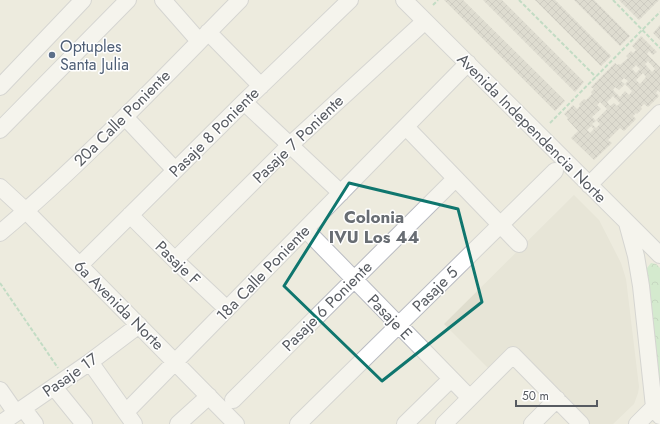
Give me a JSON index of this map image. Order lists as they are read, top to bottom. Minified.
{"streets":{"street":["20a Calle Poniente","Avenida Independencia Norte","Pasaje 8 Poniente","Pasaje 7 Poniente","Pasaje F","18a Calle Poniente","Pasaje 5","6a Avenida Norte","Pasaje 6 Poniente","Pasaje E","Pasaje 17"]},"crossings":[["20a Calle Poniente","6a Avenida Norte"],["Avenida Independencia Norte","Pasaje 7 Poniente"],["Avenida Independencia Norte","18a Calle Poniente"],["Pasaje 8 Poniente","Pasaje F"],["Pasaje 8 Poniente","6a Avenida Norte"],["Pasaje 7 Poniente","Pasaje F"],["Pasaje F","18a Calle Poniente"],["18a Calle Poniente","6a Avenida Norte"],["Pasaje 5","Pasaje E"],["6a Avenida Norte","Pasaje 17"],["Pasaje 6 Poniente","Pasaje E"]],"districts":["Colonia IVU Los 44"],"places":["Optuples Santa Julia"],"scale_bar":"50 m"}
